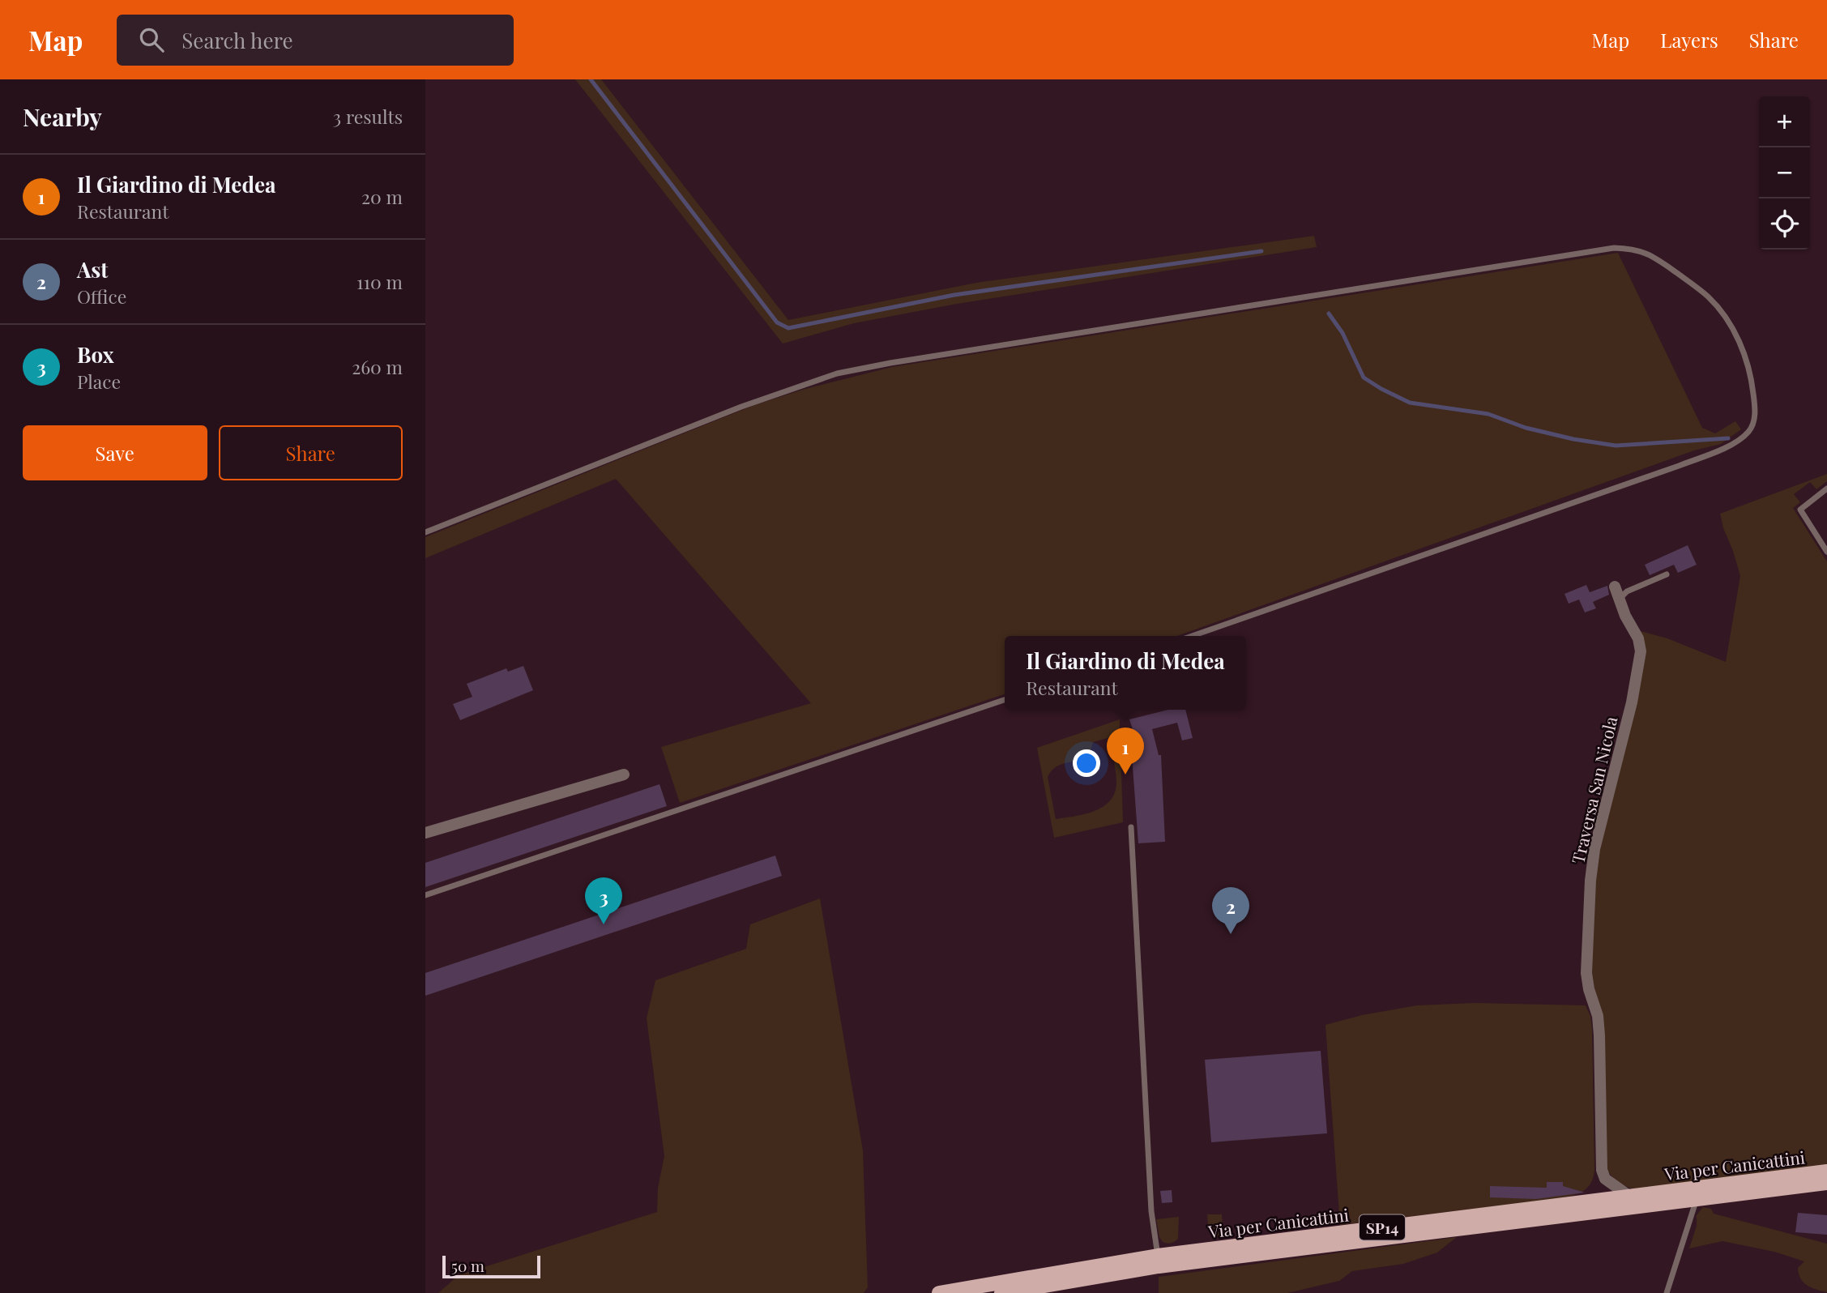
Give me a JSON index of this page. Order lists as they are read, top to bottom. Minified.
{"streets":{"main road":["Via per Canicattini","SP14"],"street":["Traversa San Nicola"]},"crossings":[["Traversa San Nicola","Via per Canicattini"]],"scale_bar":"50 m","page":{"header":"Map","search":"Search here","nav":["Map","Layers","Share"],"heading":["Nearby","3 results"],"map_buttons":["+","−"],"list":[{"mark":"1","name":"Il Giardino di Medea","note":"Restaurant","value":"20 m"},{"mark":"2","name":"Ast","note":"Office","value":"110 m"},{"mark":"3","name":"Box","note":"Place","value":"260 m"}],"buttons":["Save","Share"],"popup":["Il Giardino di Medea","Restaurant"],"pins":["1","3","2"],"scale":"50 m"}}
